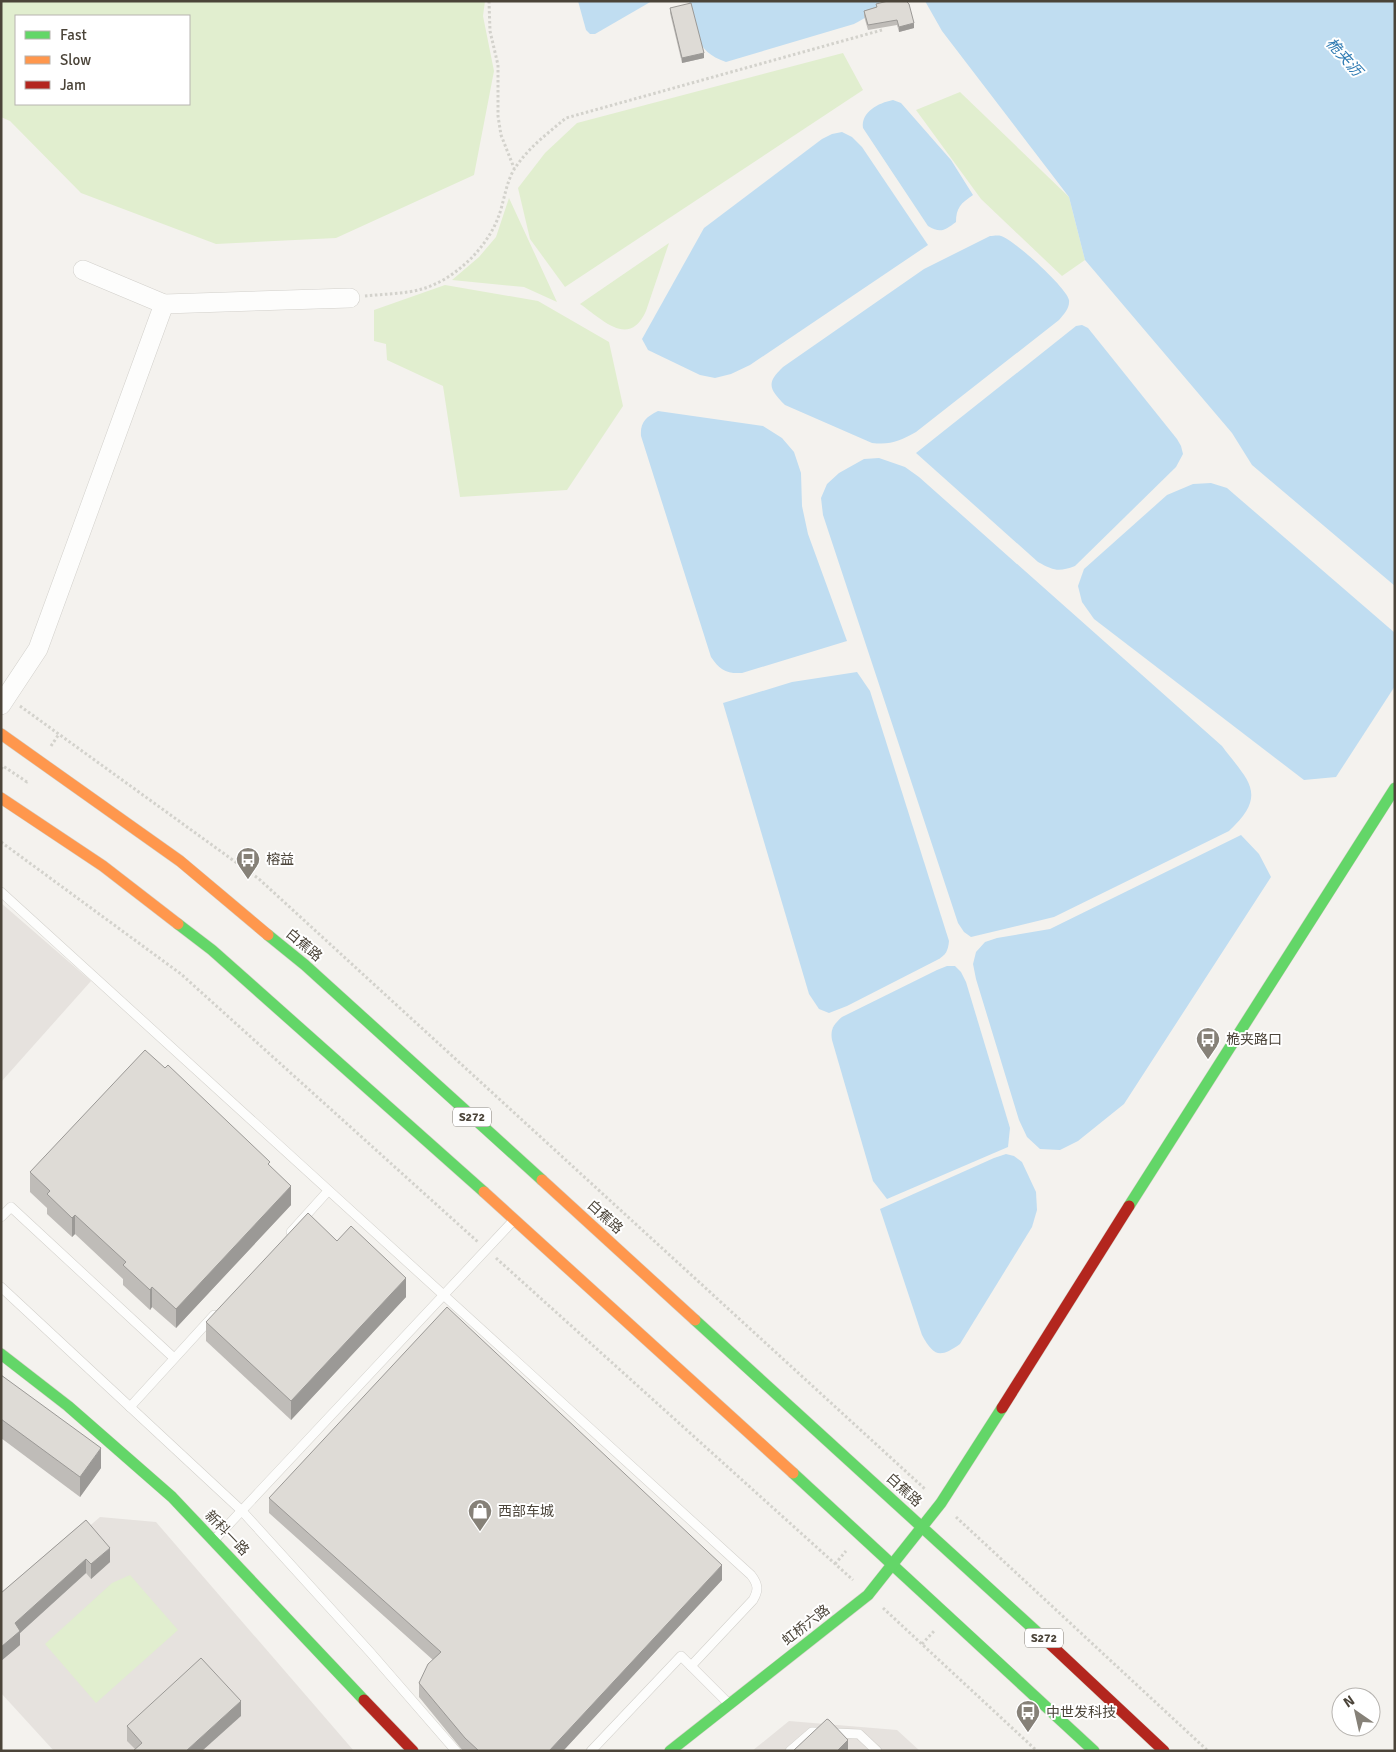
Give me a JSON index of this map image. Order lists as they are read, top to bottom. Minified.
{"streets":{"main road":["白蕉路","S272","新科一路","虹桥六路"]},"crossings":[["白蕉路","虹桥六路"]],"water":["桅夹沥"],"places":{"bus stop":["榕益","桅夹路口","中世发科技"],"shop":["西部车城"]},"legend":["Fast","Slow","Jam"],"north":"top left"}
